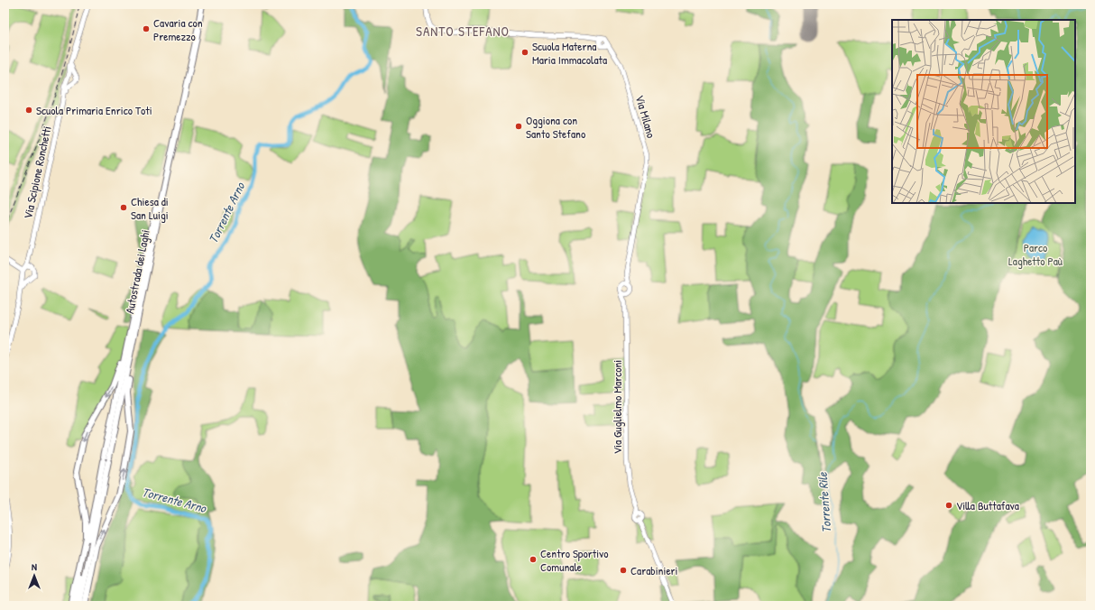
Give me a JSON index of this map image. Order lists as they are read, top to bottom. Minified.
{"streets":{"highway":["Autostrada dei Laghi"],"street":["Via Milano","Via Scipione Ronchetti","Via Guglielmo Marconi"]},"districts":["SANTO STEFANO"],"water":["Torrente Arno","Torrente Rile"],"parks":["Parco Laghetto Paù"],"places":["Cavaria con Premezzo","Scuola Materna Maria Immacolata","Scuola Primaria Enrico Toti","Oggiona con Santo Stefano","Chiesa di San Luigi","Villa Buttafava","Centro Sportivo Comunale","Carabinieri"],"north":"top"}
